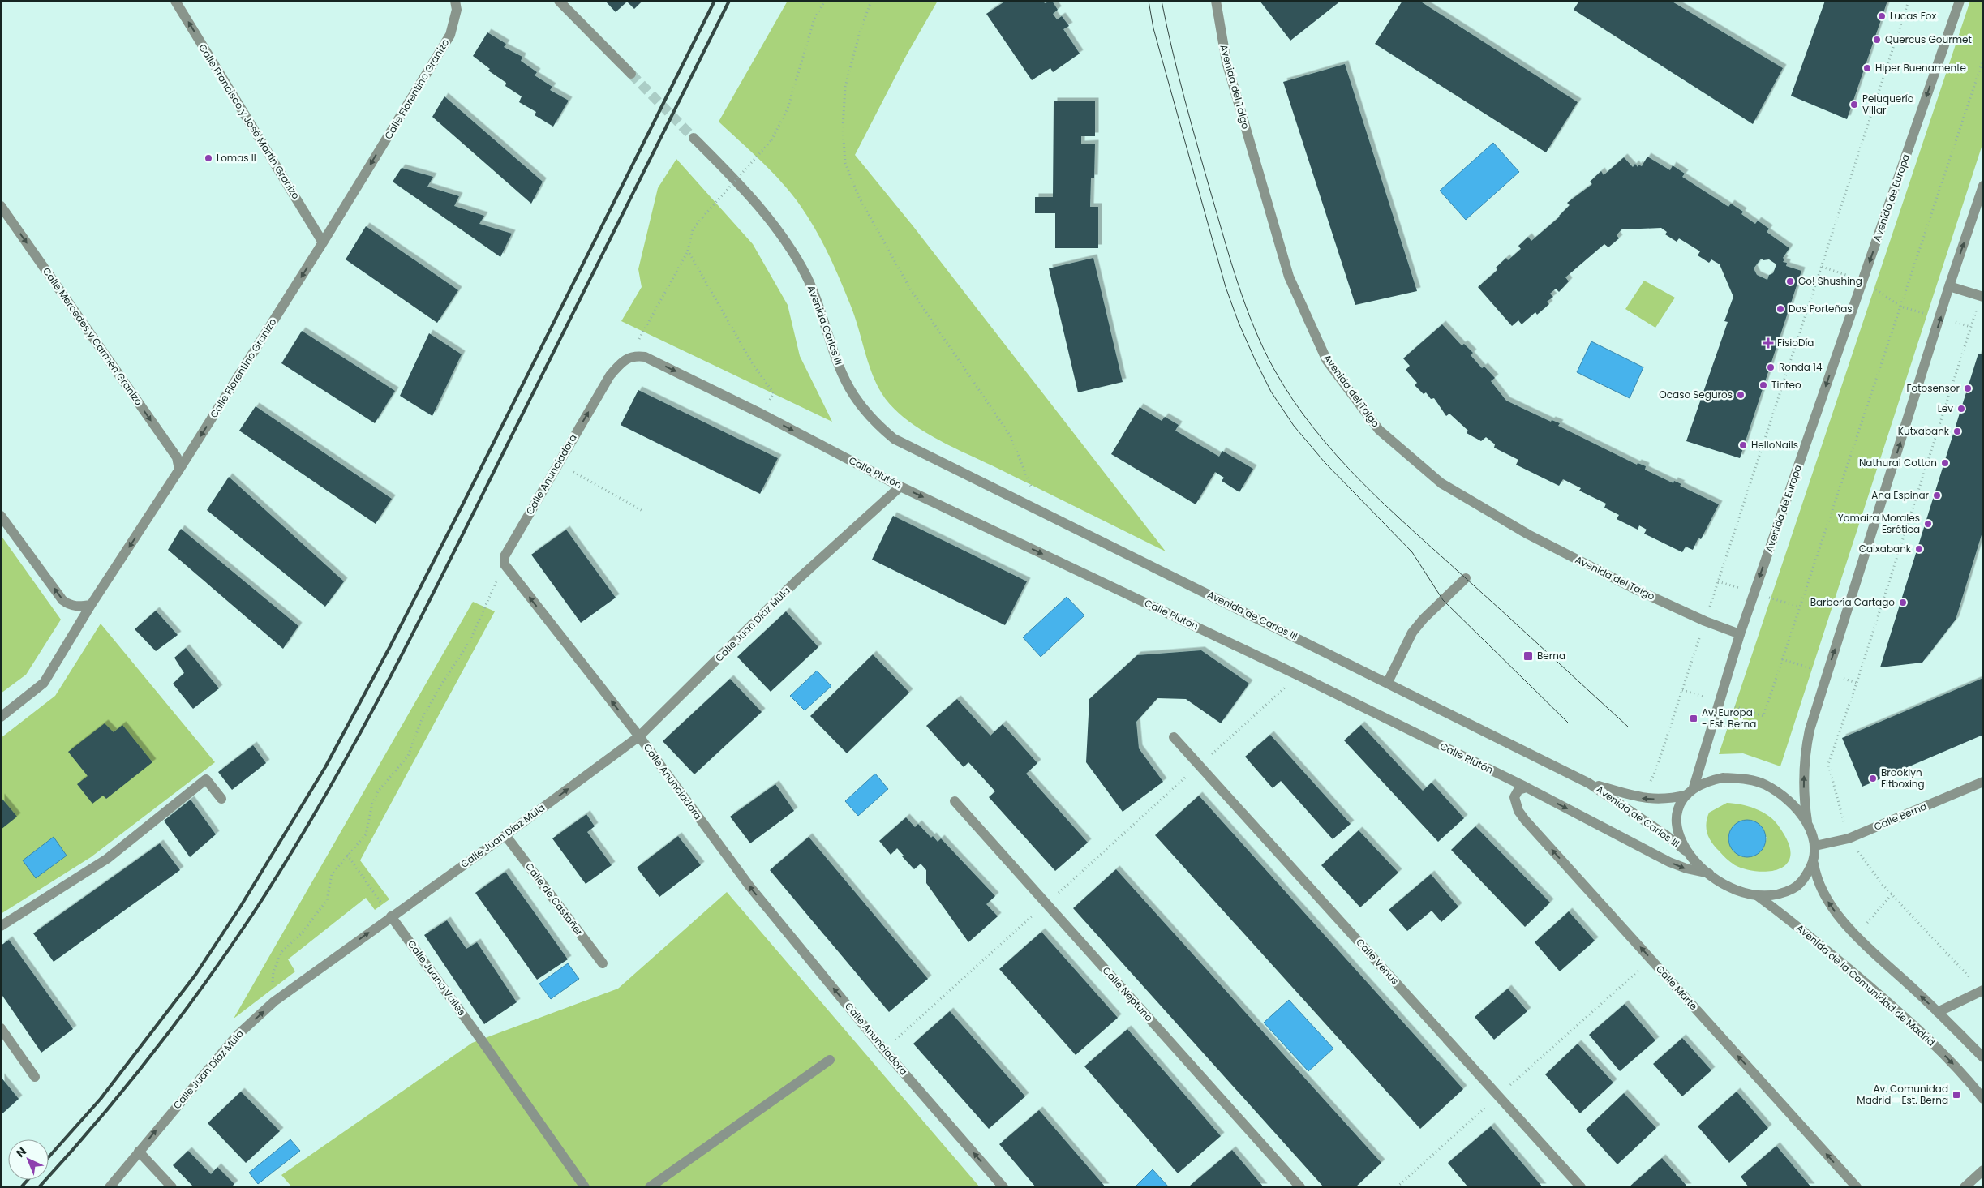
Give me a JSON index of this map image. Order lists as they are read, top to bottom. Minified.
{"streets":{"street":["Avenida del Talgo","Calle Florentino Granizo","Calle Francisco y José Martín Granizo","Avenida de Europa","Avenida Carlos III","Calle Mercedes y Carmen Granizo","Calle Plutón","Calle Anunciadora","Avenida de Carlos III","Calle Juan Díaz Mula","Calle Berna","Calle de Castañer","Calle Venus","Calle Juana Valles","Avenida de la Comunidad de Madrid","Calle Marte","Calle Neptuno"]},"crossings":[["Avenida del Talgo","Avenida de Europa"],["Calle Florentino Granizo","Calle Francisco y José Martín Granizo"],["Calle Florentino Granizo","Calle Mercedes y Carmen Granizo"],["Avenida de Europa","Calle Plutón"],["Avenida de Europa","Avenida de Carlos III"],["Avenida de Europa","Calle Berna"],["Avenida de Europa","Avenida de la Comunidad de Madrid"],["Avenida Carlos III","Avenida de Carlos III"],["Calle Plutón","Calle Anunciadora"],["Calle Plutón","Avenida de Carlos III"],["Calle Plutón","Calle Juan Díaz Mula"],["Calle Plutón","Calle Berna"],["Calle Plutón","Avenida de la Comunidad de Madrid"],["Calle Plutón","Calle Marte"],["Calle Anunciadora","Calle Juan Díaz Mula"],["Avenida de Carlos III","Calle Berna"],["Avenida de Carlos III","Avenida de la Comunidad de Madrid"],["Calle Juan Díaz Mula","Calle de Castañer"],["Calle Juan Díaz Mula","Calle Juana Valles"],["Calle Berna","Avenida de la Comunidad de Madrid"]],"one_way":["Calle Florentino Granizo","Calle Francisco y José Martín Granizo","Calle Mercedes y Carmen Granizo","Calle Plutón","Calle Anunciadora","Calle Juan Díaz Mula","Calle Marte"],"places":{"other":["Lucas Fox","Quercus Gourmet","Hiper Buenamente","Peluquería Villar","Lomas II","Go! Shushing","Dos Porteñas","Ronda 14","Tinteo","Fotosensor","Ocaso Seguros","Lev","Kutxabank","HelloNails","Nathurai Cotton","Ana Espinar","Yomaira Morales Esrética","Caixabank","Barbería Cartago","Brooklyn Fitboxing"],"health":["FisioDía"],"transit":["Berna","Av. Europa - Est. Berna","Av. Comunidad Madrid - Est. Berna"]},"north":"top left"}
